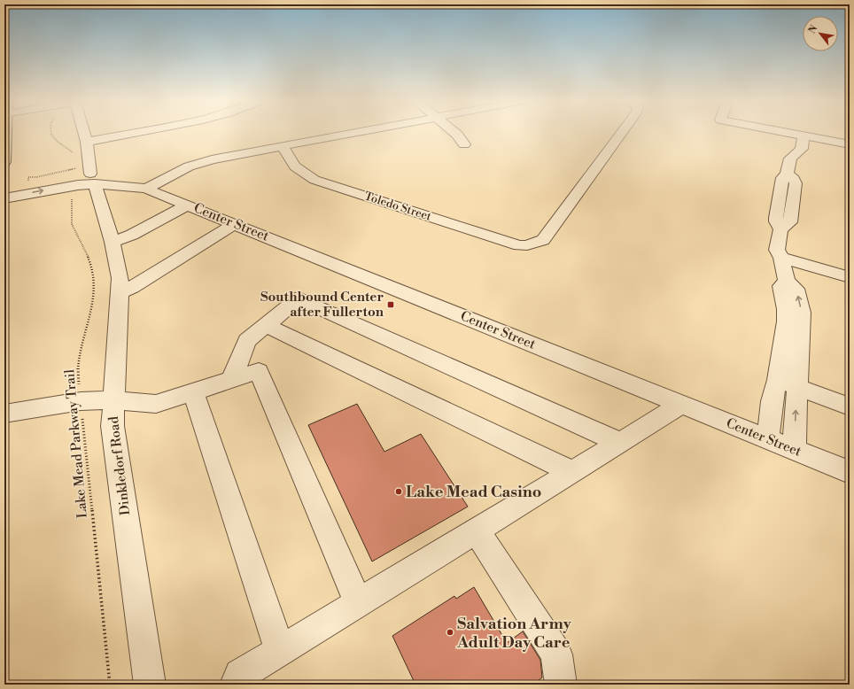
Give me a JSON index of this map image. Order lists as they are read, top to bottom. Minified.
{"streets":{"street":["Toledo Street","Center Street","Dinkledorf Road"],"path":["Lake Mead Parkway Trail"]},"crossings":[["Center Street","Dinkledorf Road"]],"places":{"transit":["Southbound Center after Fullerton"],"other":["Lake Mead Casino","Salvation Army Adult Day Care"]},"north":"top left"}
